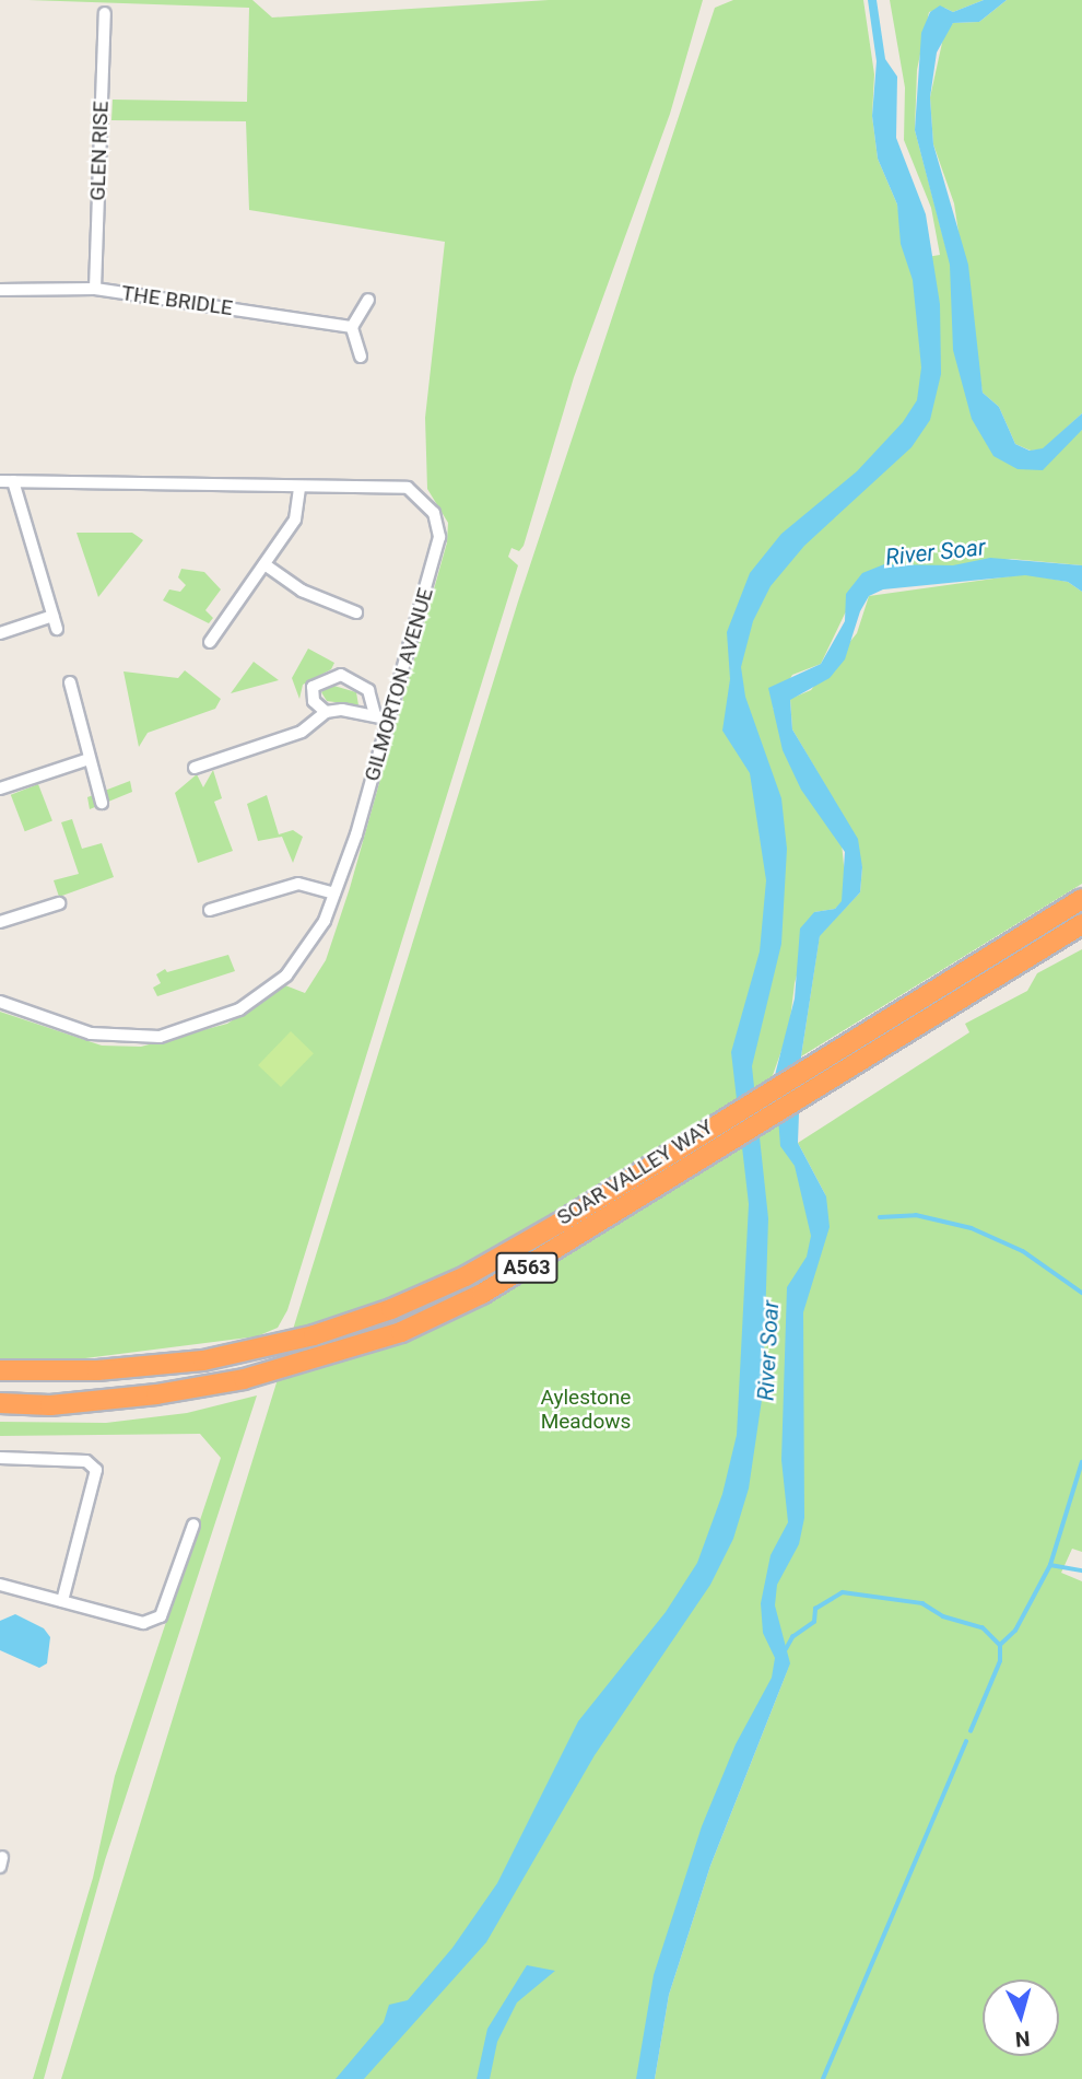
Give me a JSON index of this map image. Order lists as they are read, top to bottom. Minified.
{"streets":{"highway":["SOAR VALLEY WAY","A563"],"street":["GLEN RISE","THE BRIDLE","GILMORTON AVENUE"]},"crossings":[["GLEN RISE","THE BRIDLE"]],"water":["River Soar"],"parks":["Aylestone Meadows"],"north":"bottom"}
